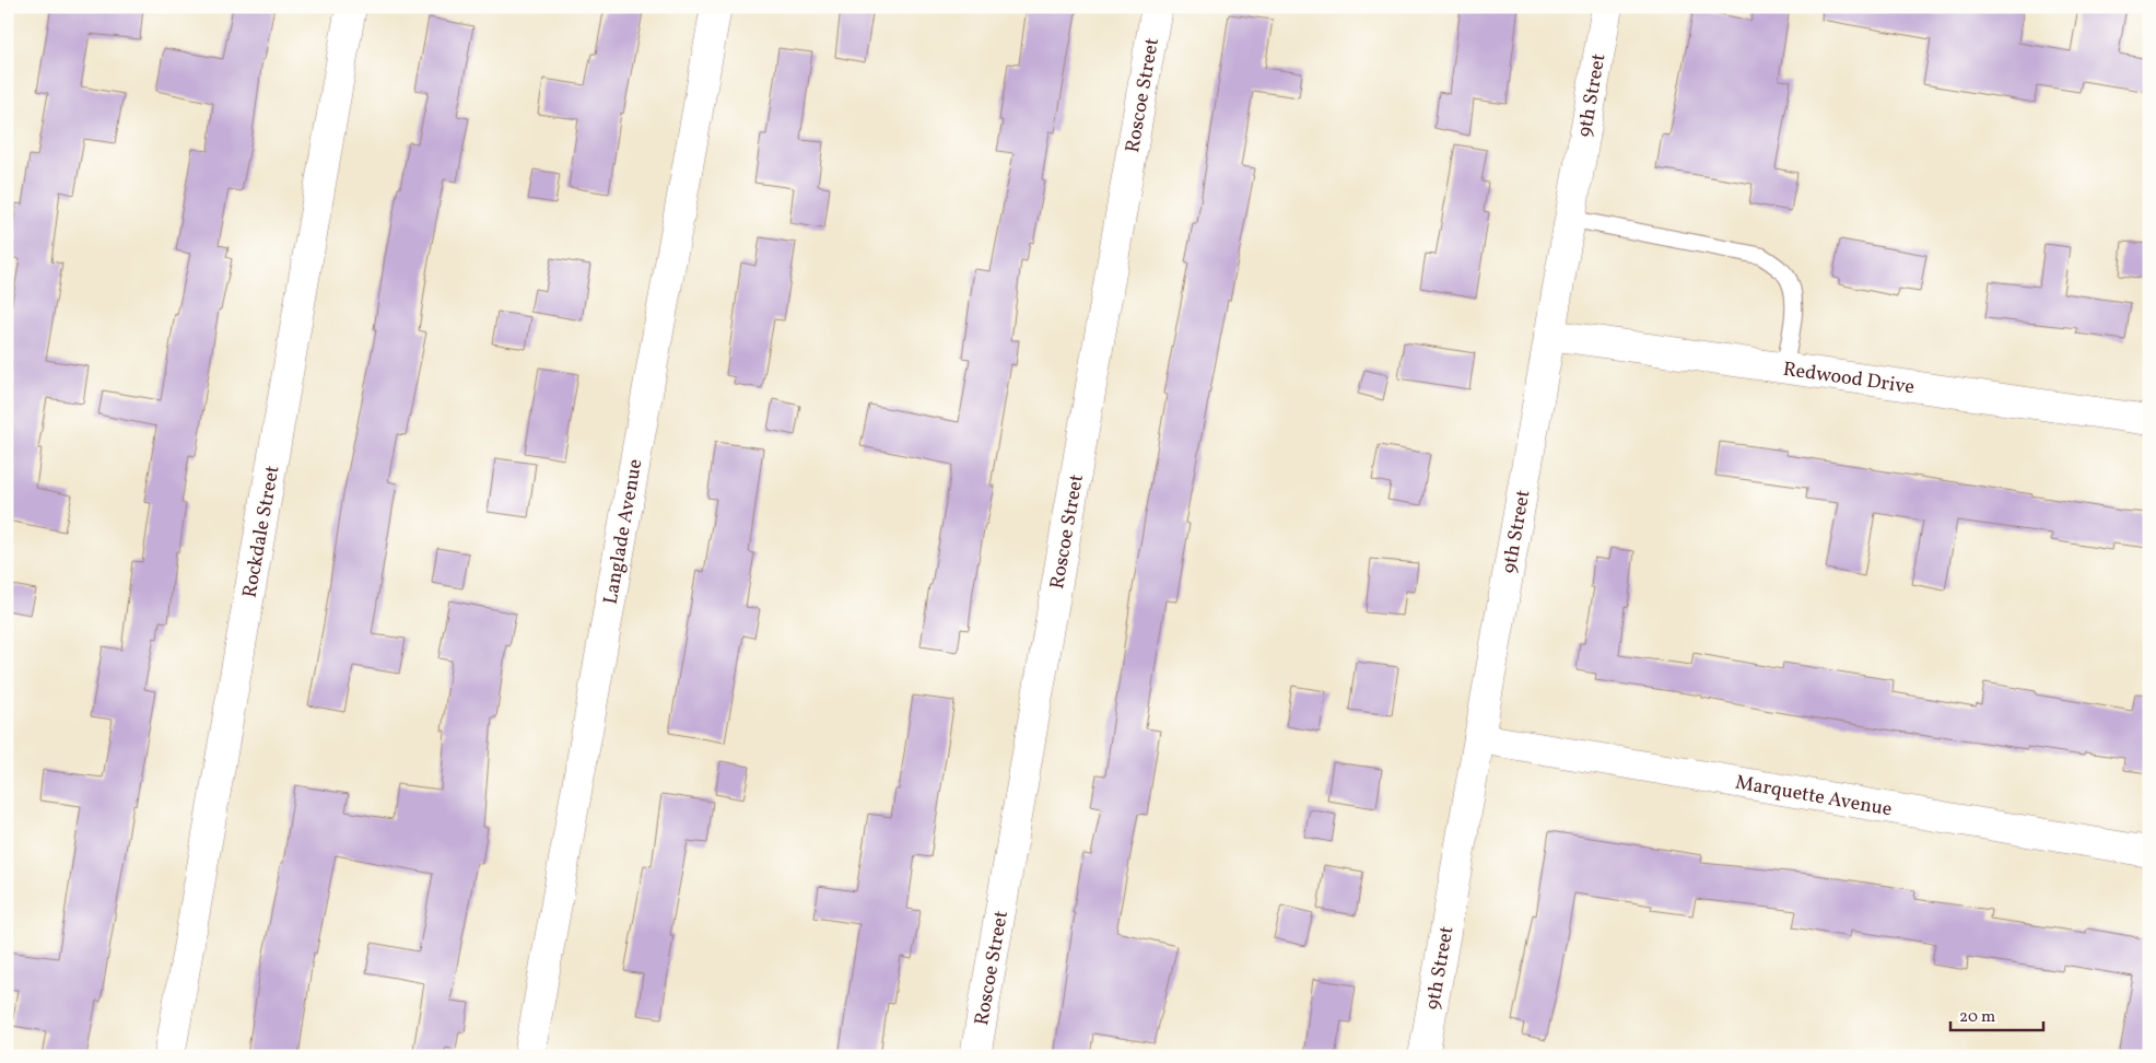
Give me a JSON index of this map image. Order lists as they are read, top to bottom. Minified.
{"streets":{"street":["Roscoe Street","9th Street","Redwood Drive","Rockdale Street","Langlade Avenue","Marquette Avenue"]},"crossings":[["9th Street","Redwood Drive"],["9th Street","Marquette Avenue"]],"scale_bar":"20 m"}
